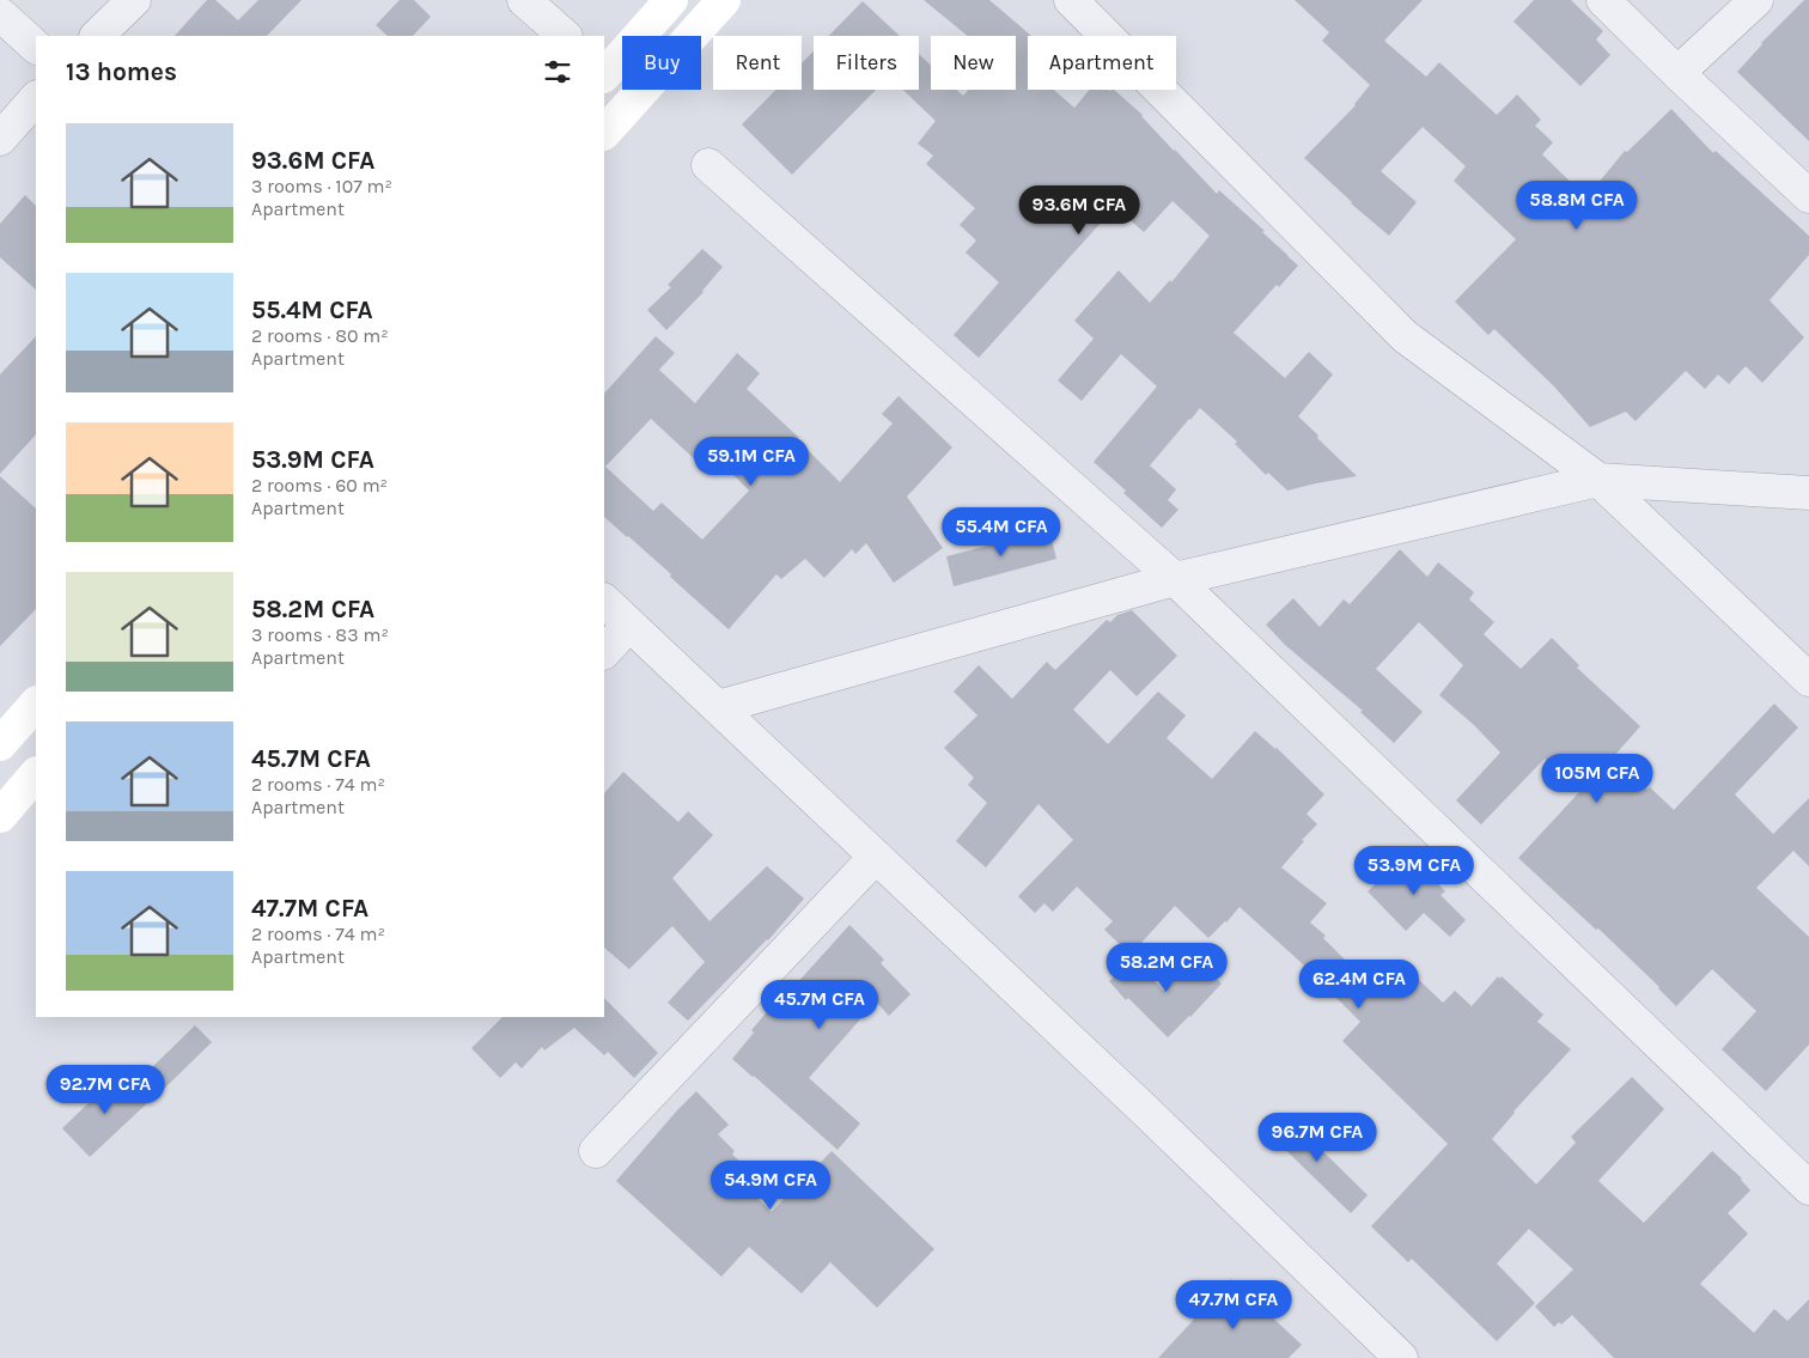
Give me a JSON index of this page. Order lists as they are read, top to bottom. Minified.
{"page":{"chip":["Buy","Rent","Filters","New","Apartment"],"heading":"13 homes","list":[{"name":"93.6M CFA","note":"3 rooms · 107 m² · Apartment"},{"name":"55.4M CFA","note":"2 rooms · 80 m² · Apartment"},{"name":"53.9M CFA","note":"2 rooms · 60 m² · Apartment"},{"name":"58.2M CFA","note":"3 rooms · 83 m² · Apartment"},{"name":"45.7M CFA","note":"2 rooms · 74 m² · Apartment"},{"name":"47.7M CFA","note":"2 rooms · 74 m² · Apartment"}],"price":["58.8M CFA","93.6M CFA","59.1M CFA","55.4M CFA","105M CFA","53.9M CFA","58.2M CFA","62.4M CFA","45.7M CFA","92.7M CFA","96.7M CFA","54.9M CFA","47.7M CFA"]}}
